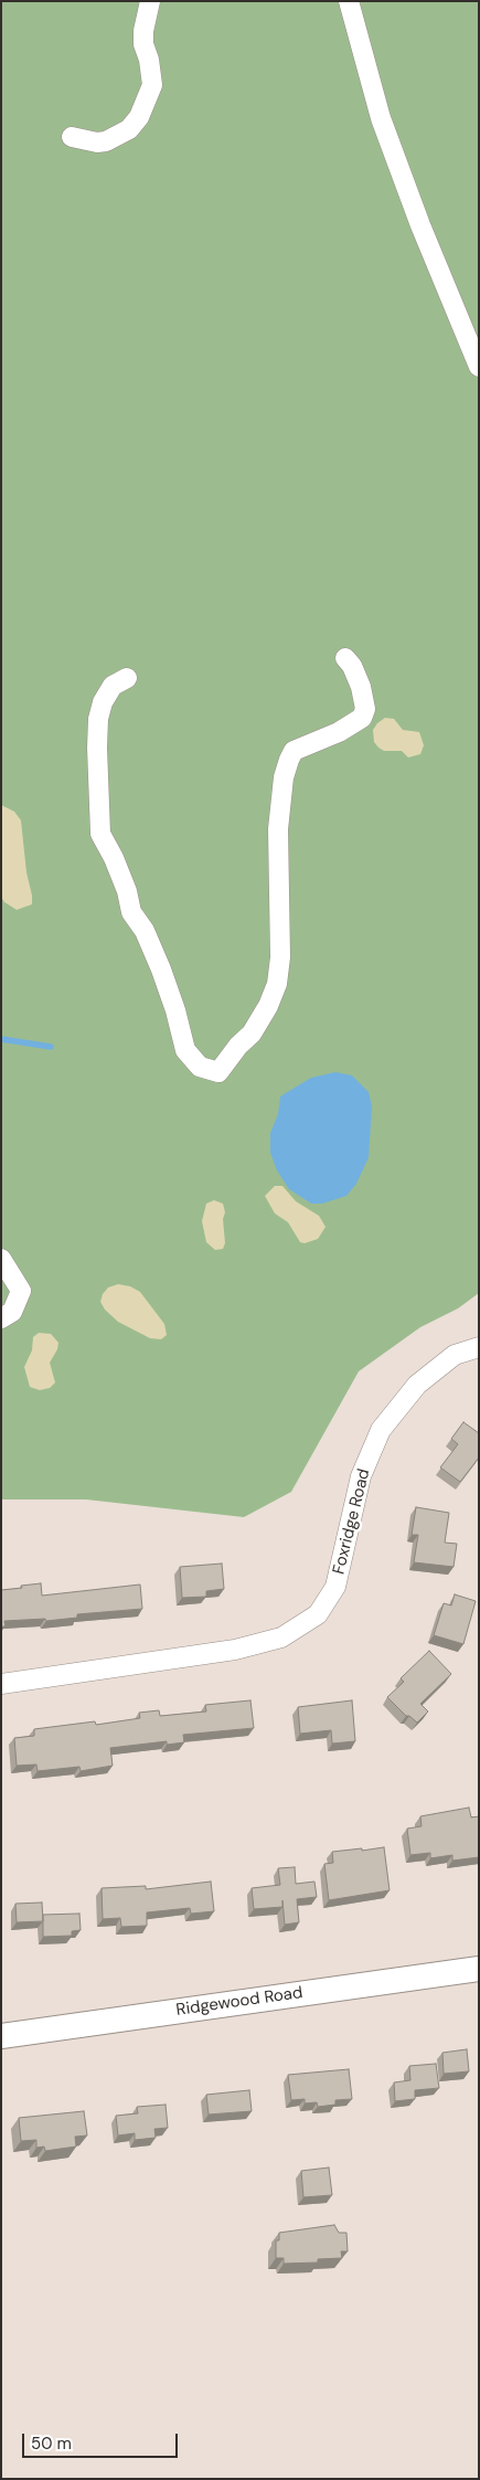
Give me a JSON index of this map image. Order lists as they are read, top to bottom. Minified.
{"streets":{"main road":["Ridgewood Road"],"street":["Foxridge Road"]},"scale_bar":"50 m"}
